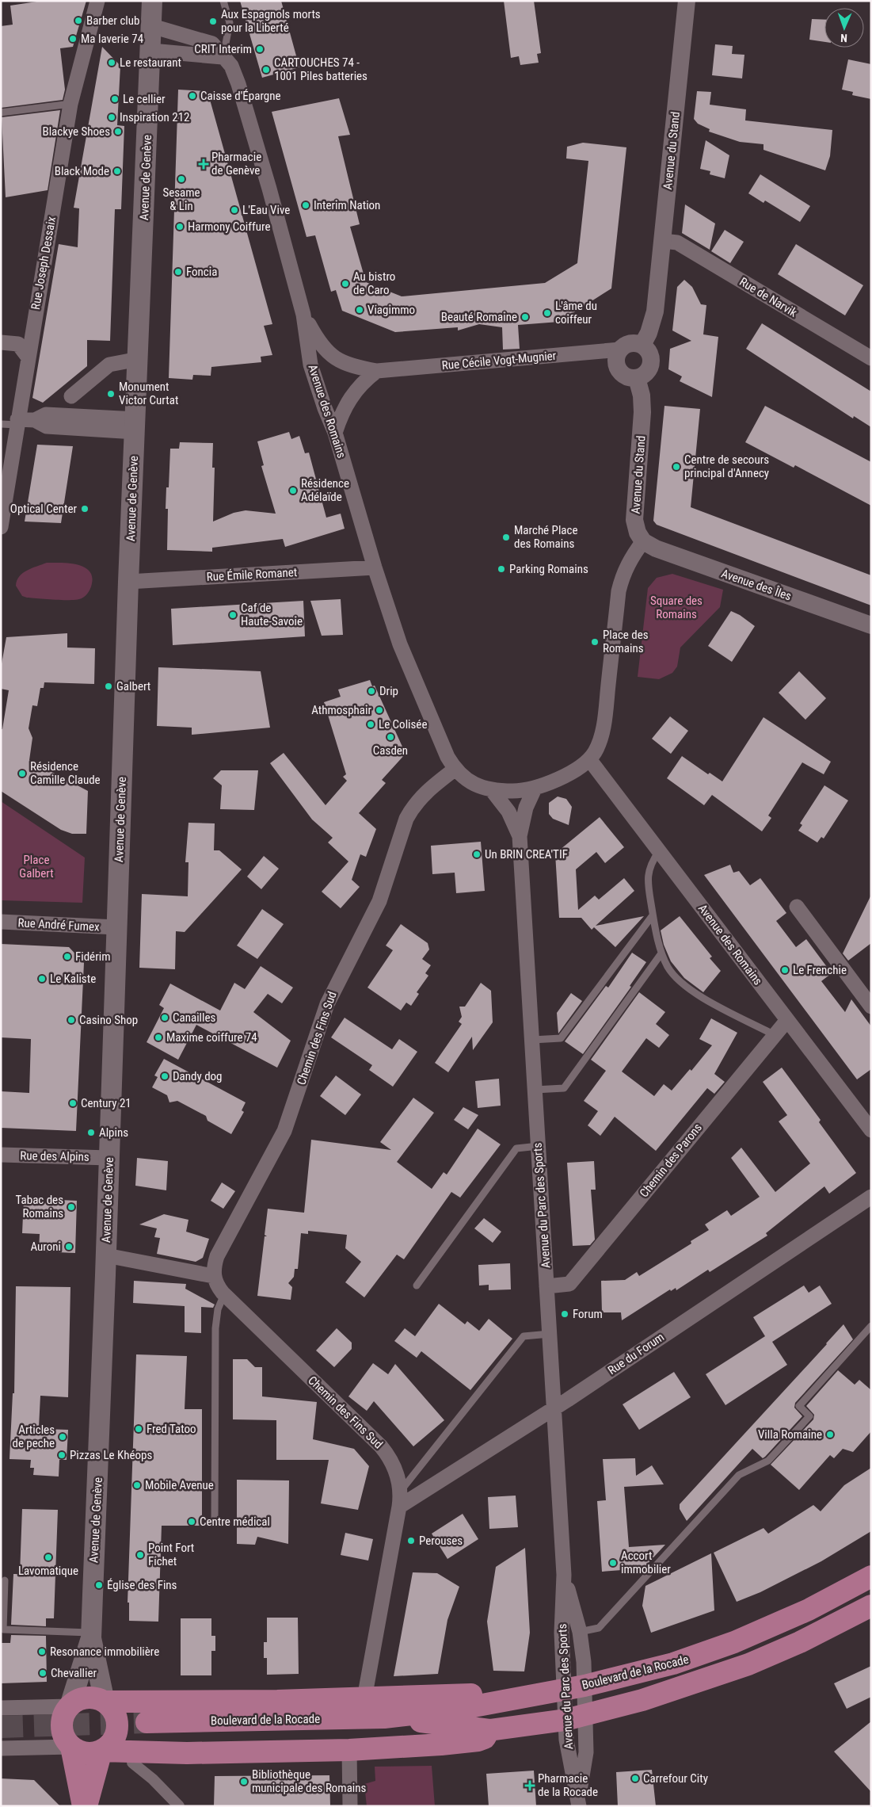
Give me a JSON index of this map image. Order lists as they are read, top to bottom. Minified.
{"streets":{"main road":["Avenue de Genève","Boulevard de la Rocade"],"street":["Avenue du Stand","Rue Joseph Dessaix","Rue de Narvik","Rue Cécile Vogt-Mugnier","Avenue des Romains","Rue Émile Romanet","Avenue des Îles","Rue André Fumex","Chemin des Fins Sud","Rue des Alpins","Chemin des Parons","Avenue du Parc des Sports","Rue du Forum"]},"crossings":[["Avenue du Stand","Rue de Narvik"],["Avenue du Stand","Rue Cécile Vogt-Mugnier"],["Avenue du Stand","Avenue des Îles"],["Avenue de Genève","Avenue des Romains"],["Avenue de Genève","Rue Émile Romanet"],["Avenue de Genève","Rue André Fumex"],["Avenue de Genève","Rue des Alpins"],["Rue Cécile Vogt-Mugnier","Avenue des Romains"],["Avenue des Romains","Rue Émile Romanet"],["Avenue des Romains","Chemin des Fins Sud"],["Avenue des Romains","Chemin des Parons"],["Avenue des Romains","Avenue du Parc des Sports"],["Chemin des Fins Sud","Rue du Forum"],["Chemin des Parons","Avenue du Parc des Sports"],["Avenue du Parc des Sports","Rue du Forum"],["Avenue du Parc des Sports","Boulevard de la Rocade"]],"parks":["Square des Romains","Place Galbert"],"places":{"other":["Barber club","Aux Espagnols morts pour la Liberté","Ma laverie 74","CRIT Interim","Le restaurant","CARTOUCHES 74 - 1001 Piles batteries","Caisse d'Épargne","Le cellier","Inspiration 212","Blackye Shoes","Black Mode","Sesame & Lin","Interim Nation","L'Eau Vive","Harmony Coiffure","Foncia","Au bistro de Caro","Viagimmo","L'âme du coiffeur","Beauté Romaine","Monument Victor Curtat","Centre de secours principal d'Annecy","Résidence Adélaïde","Optical Center","Marché Place des Romains","Parking Romains","Caf de Haute-Savoie","Place des Romains","Galbert","Drip","Athmosphair","Le Colisée","Casden","Résidence Camille Claude","Un BRIN CREA'TIF","Fidérim","Le Frenchie","Le Kaliste","Canailles","Casino Shop","Maxime coiffure 74","Dandy dog","Century 21","Alpins","Tabac des Romains","Auroni","Forum","Fred Tatoo","Villa Romaine","Articles de peche","Pizzas Le Khéops","Mobile Avenue","Centre médical","Perouses","Point Fort Fichet","Lavomatique","Accort immobilier","Église des Fins","Resonance immobilière","Chevallier","Carrefour City","Bibliothèque municipale des Romains"],"health":["Pharmacie de Genève","Pharmacie de la Rocade"]},"north":"bottom"}
